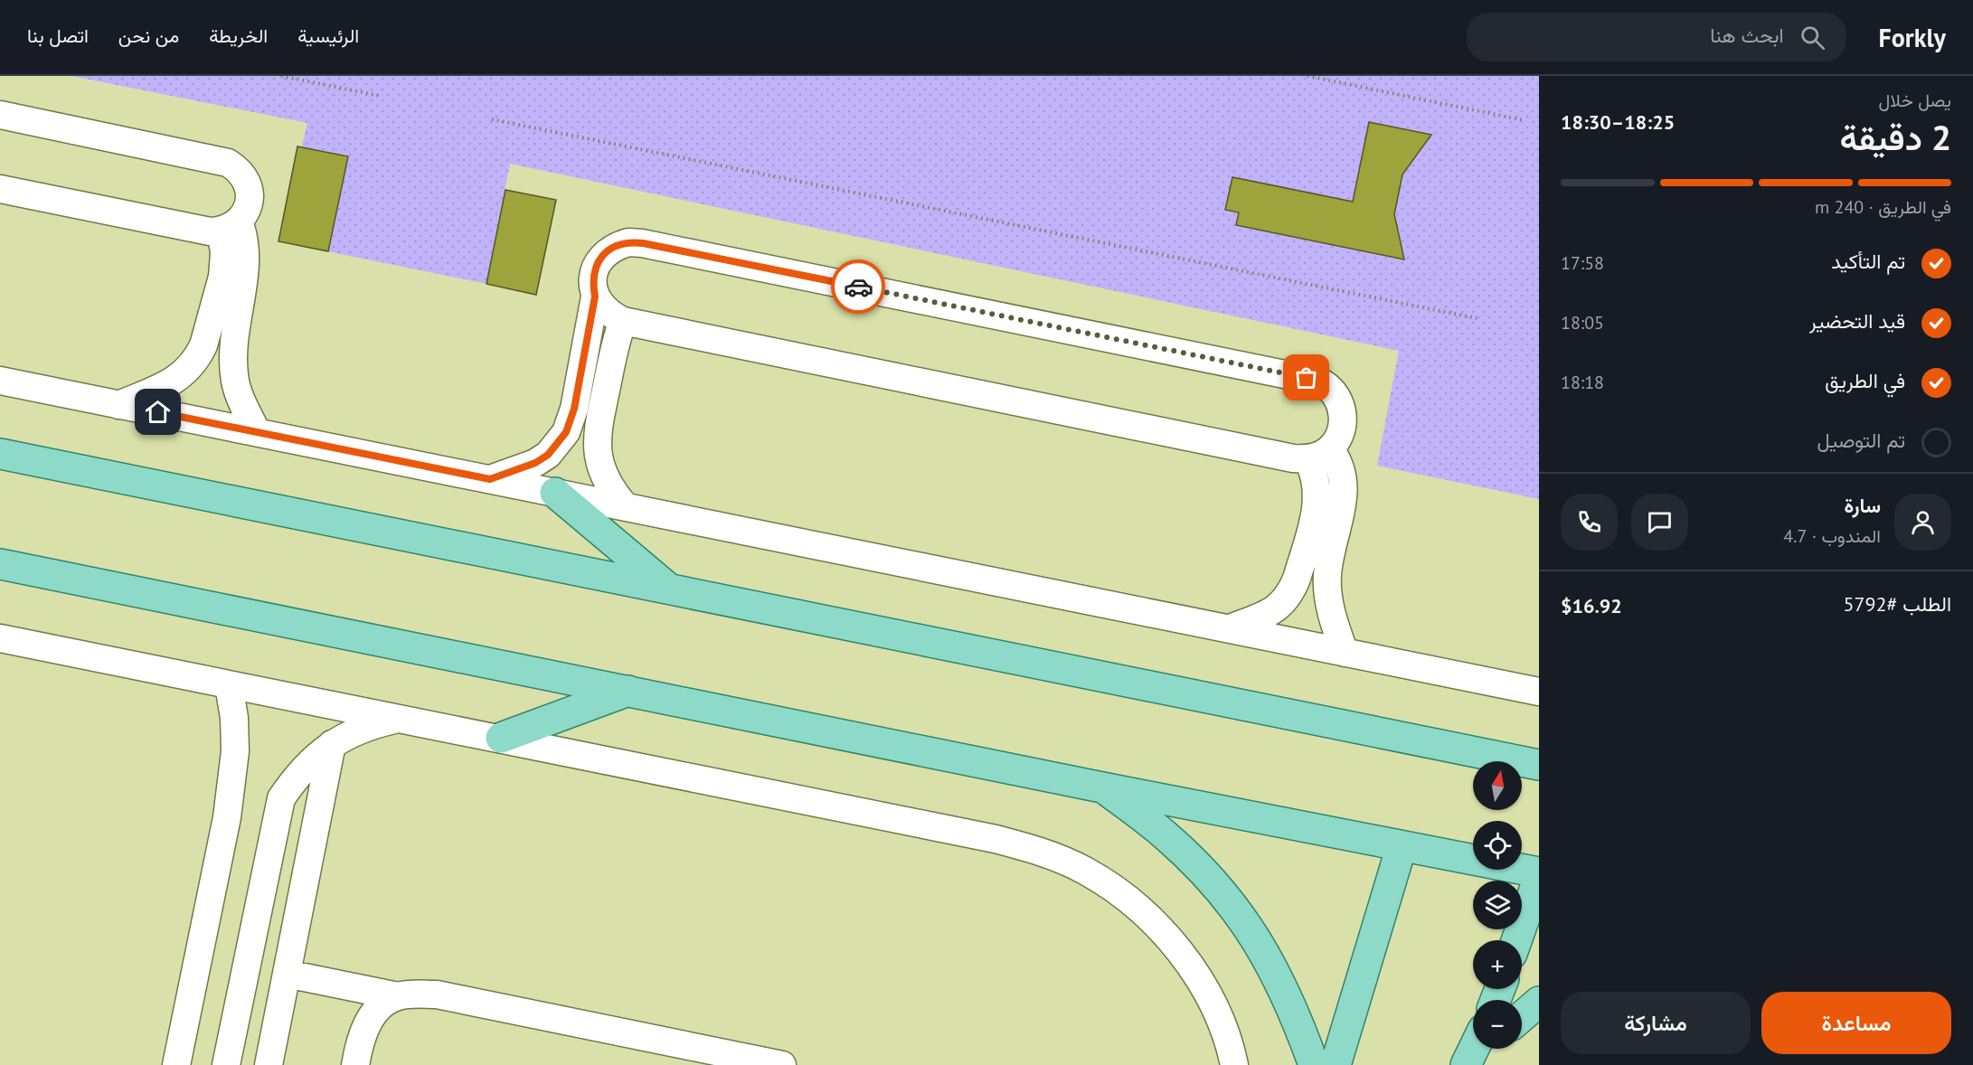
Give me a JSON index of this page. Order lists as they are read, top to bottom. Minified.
{"north":"top","page":{"header":"Forkly","search":"ابحث هنا","nav":["الرئيسية","الخريطة","من نحن","اتصل بنا"],"heading":["2 دقيقة","يصل خلال","18:25–18:30"],"panel":["سارة","المندوب · 4.7","الطلب #5792","$16.92"],"bar":"في الطريق · 240 m","list":[["تم التأكيد","17:58"],["قيد التحضير","18:05"],["في الطريق","18:18"],"تم التوصيل"],"map_buttons":["+","−"],"buttons":["مساعدة","مشاركة"]}}
